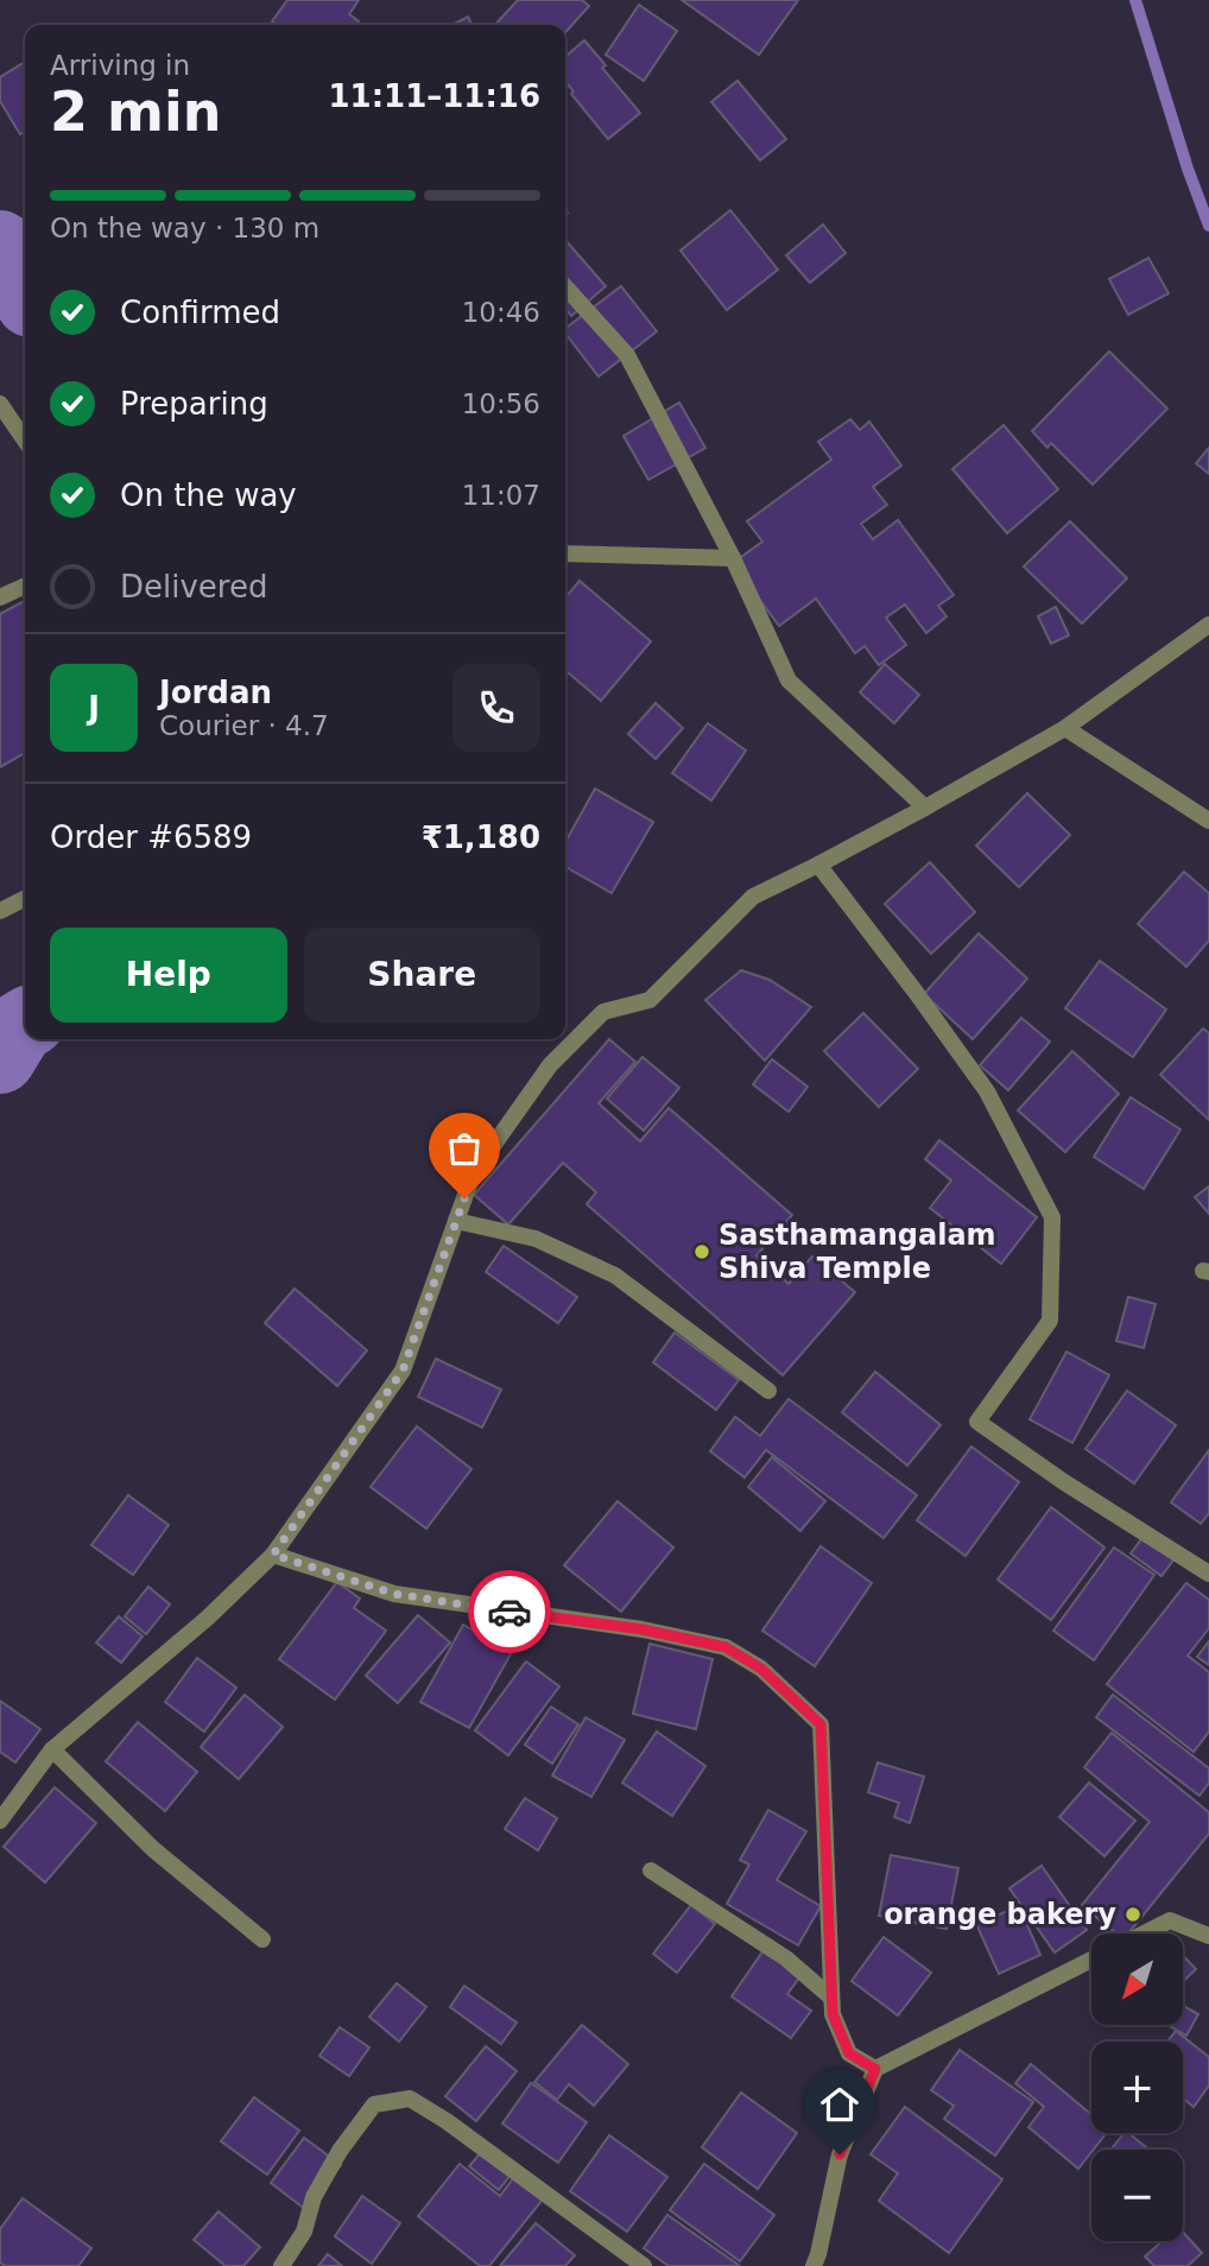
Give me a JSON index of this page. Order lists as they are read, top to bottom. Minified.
{"places":["Sasthamangalam Shiva Temple","orange bakery"],"north":"bottom left","page":{"heading":["2 min","Arriving in","11:11–11:16"],"panel":["Jordan","Courier · 4.7","Order #6589","₹1,180"],"bar":"On the way · 130 m","list":[["Confirmed","10:46"],["Preparing","10:56"],["On the way","11:07"],"Delivered"],"round":"J","buttons":["Help","Share"],"map_buttons":["+","−"]}}
